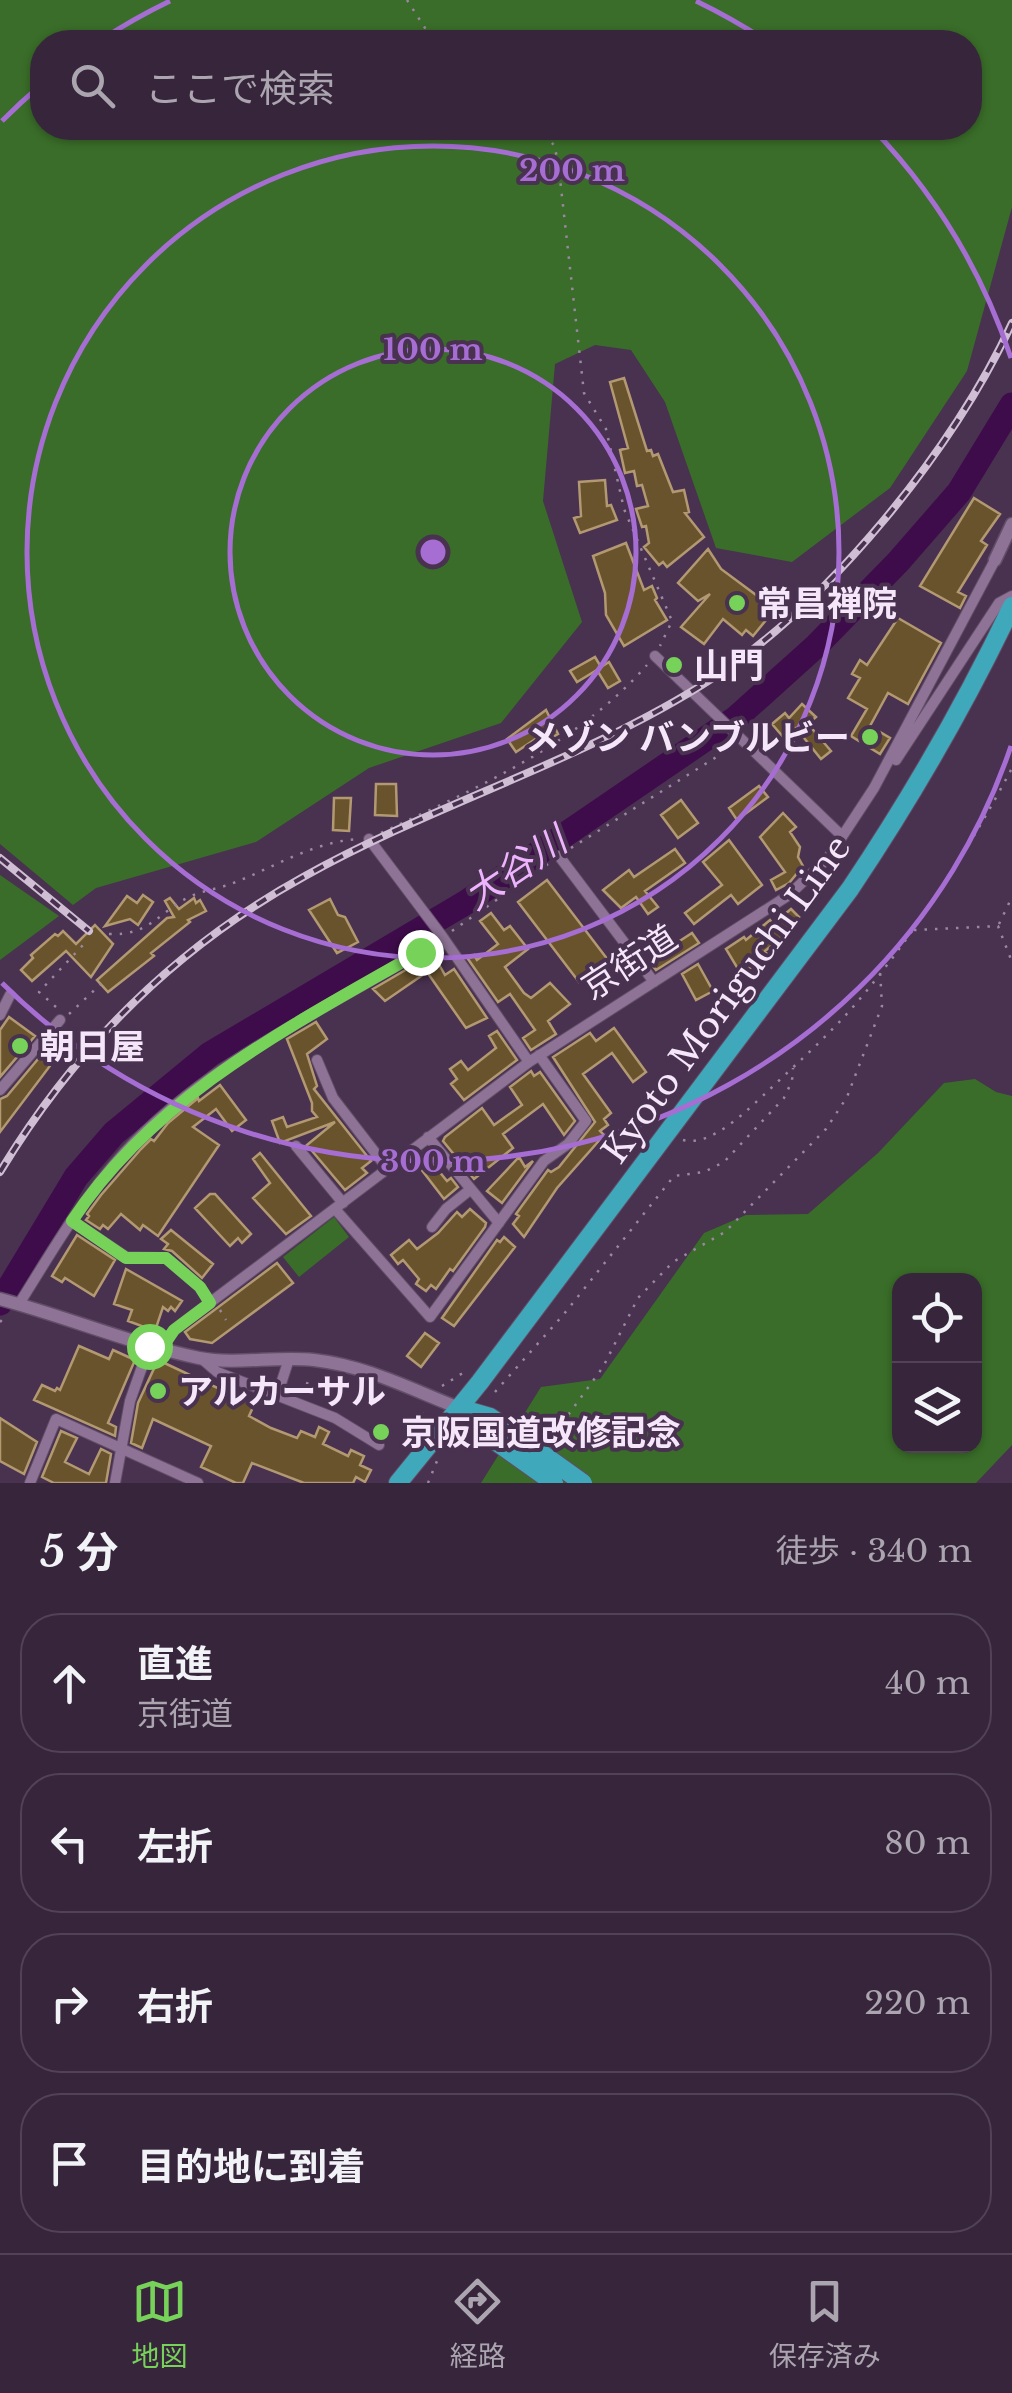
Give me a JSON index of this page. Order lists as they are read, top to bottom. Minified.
{"streets":{"main road":["Kyoto Moriguchi Line"],"street":["京街道"]},"water":["大谷川"],"places":["常昌禅院","山門","メゾン バンブルビー","朝日屋","アルカーサル","京阪国道改修記念"],"page":{"search":"ここで検索","heading":["5 分","徒歩 · 340 m"],"list":[["直進","京街道","40 m"],["左折","80 m"],["右折","220 m"],"目的地に到着"],"nav":["地図","経路","保存済み"]},"rings":["200 m","100 m","300 m"]}
